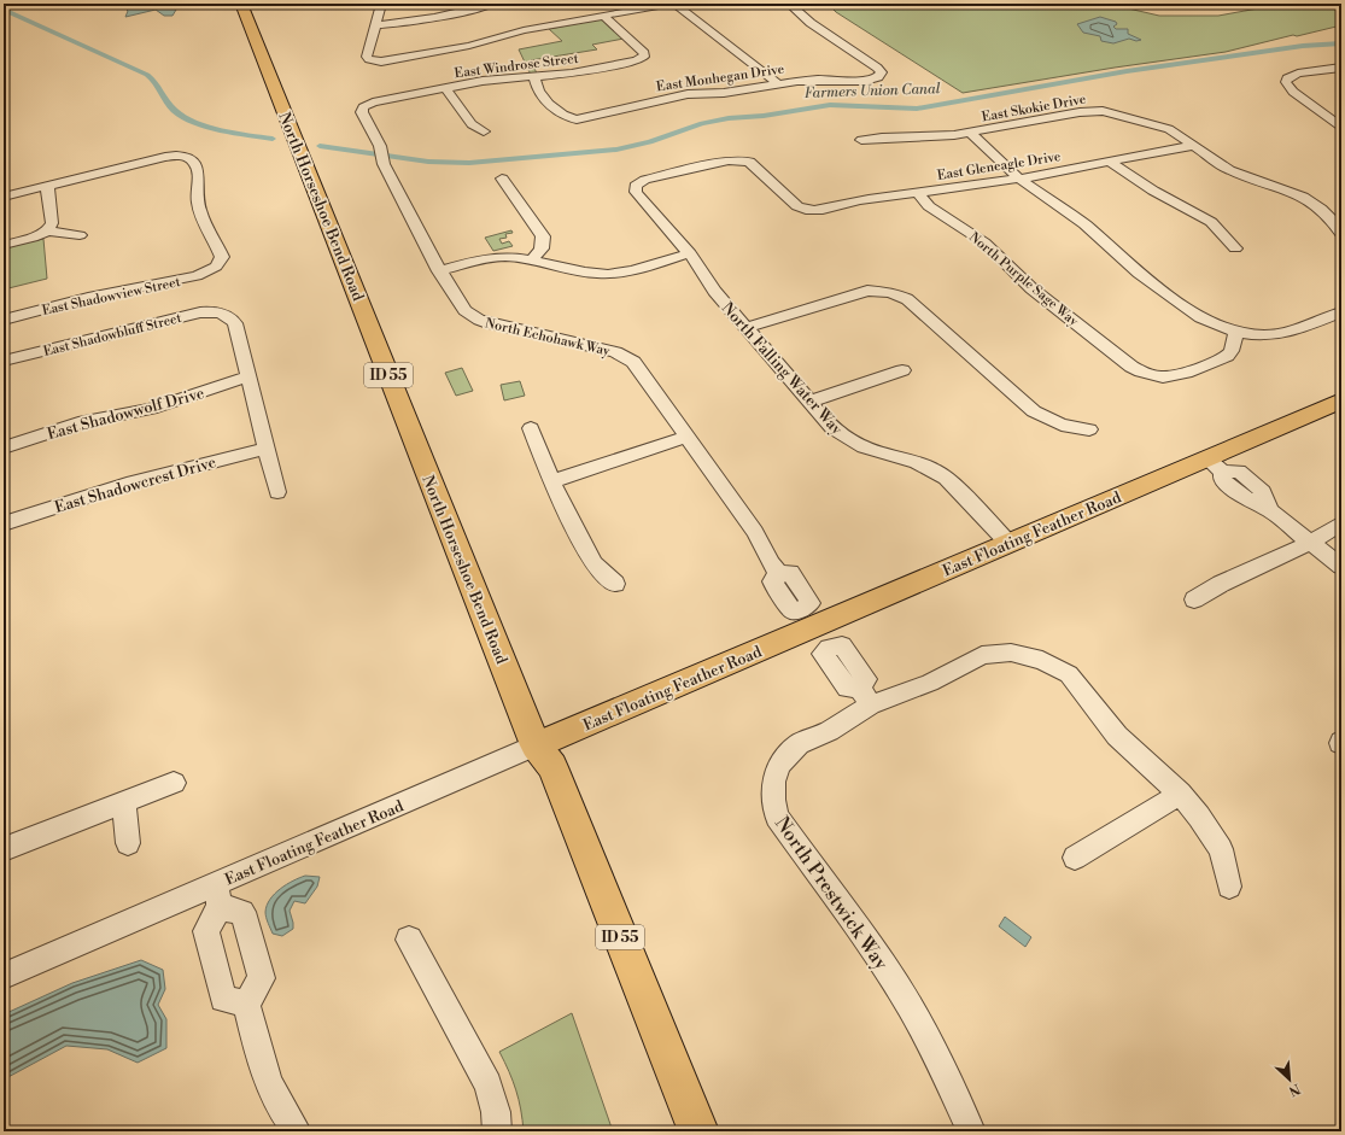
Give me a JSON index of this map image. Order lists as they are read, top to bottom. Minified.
{"streets":{"highway":["North Horseshoe Bend Road","ID 55"],"main road":["East Floating Feather Road"],"street":["East Windrose Street","East Monhegan Drive","East Skokie Drive","East Gleneagle Drive","North Purple Sage Way","East Shadowview Street","East Shadowbluff Street","North Echohawk Way","North Falling Water Way","East Shadowwolf Drive","East Shadowcrest Drive","North Prestwick Way"]},"crossings":[["East Windrose Street","East Monhegan Drive"],["East Windrose Street","North Echohawk Way"],["East Skokie Drive","East Gleneagle Drive"],["East Gleneagle Drive","North Purple Sage Way"],["East Gleneagle Drive","North Falling Water Way"],["North Horseshoe Bend Road","East Floating Feather Road"],["East Shadowbluff Street","East Shadowwolf Drive"],["North Echohawk Way","East Floating Feather Road"],["North Falling Water Way","East Floating Feather Road"]],"water":["Farmers Union Canal"],"north":"bottom right"}
